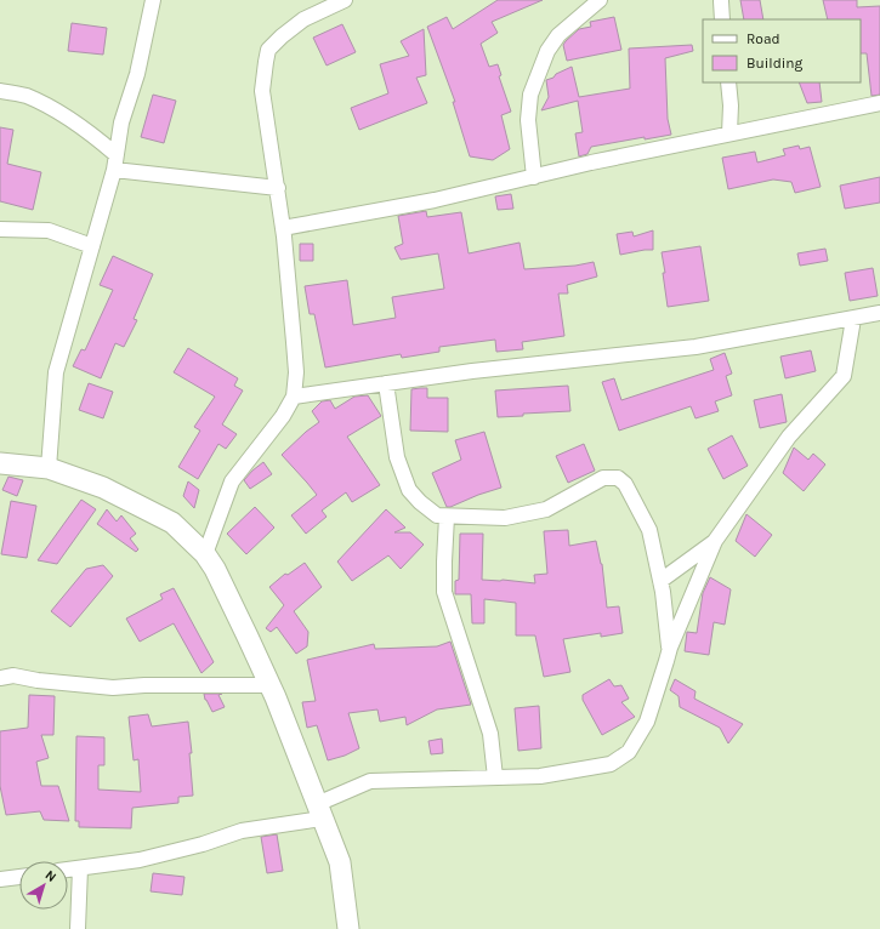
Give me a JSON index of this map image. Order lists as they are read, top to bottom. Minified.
{"legend":["Road","Building"],"north":"top right"}
